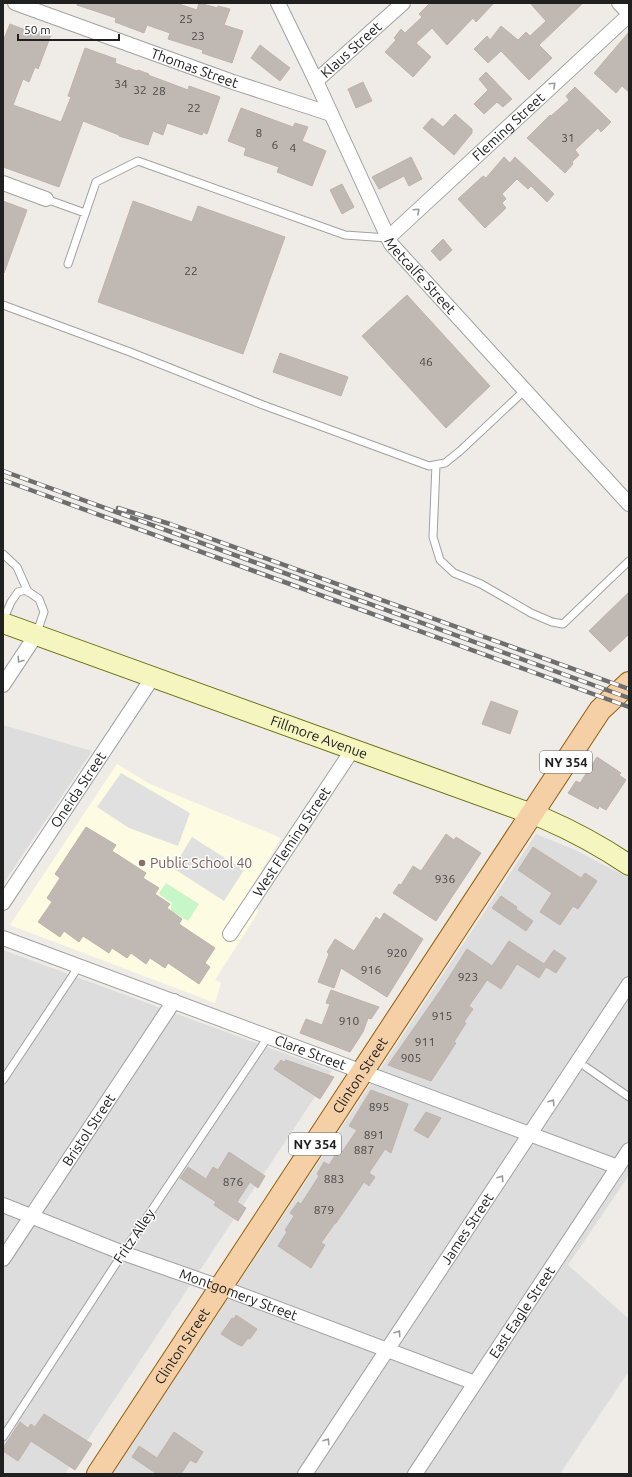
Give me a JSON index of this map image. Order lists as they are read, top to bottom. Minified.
{"streets":{"main road":["NY 354","Clinton Street"],"street":["Klaus Street","Thomas Street","Fleming Street","Metcalfe Street","Fillmore Avenue","Oneida Street","West Fleming Street","Clare Street","Bristol Street","James Street","Montgomery Street","East Eagle Street"],"lane":["Fritz Alley"]},"crossings":[["Klaus Street","Metcalfe Street"],["Thomas Street","Metcalfe Street"],["Fleming Street","Metcalfe Street"],["Fillmore Avenue","Oneida Street"],["Fillmore Avenue","West Fleming Street"],["Fillmore Avenue","Clinton Street"],["Clare Street","Clinton Street"],["Clare Street","Bristol Street"],["Clare Street","James Street"],["Clare Street","Fritz Alley"],["Clare Street","East Eagle Street"],["Clinton Street","Montgomery Street"],["Bristol Street","Montgomery Street"],["James Street","Montgomery Street"],["Fritz Alley","Montgomery Street"],["Montgomery Street","East Eagle Street"]],"one_way":["Fleming Street","James Street"],"places":["Public School 40"],"house_numbers":["25","23","34","32","28","22","8","31","6","4","22","46","936","920","916","923","915","910","911","905","895","891","887","883","876","879"],"scale_bar":"50 m"}
